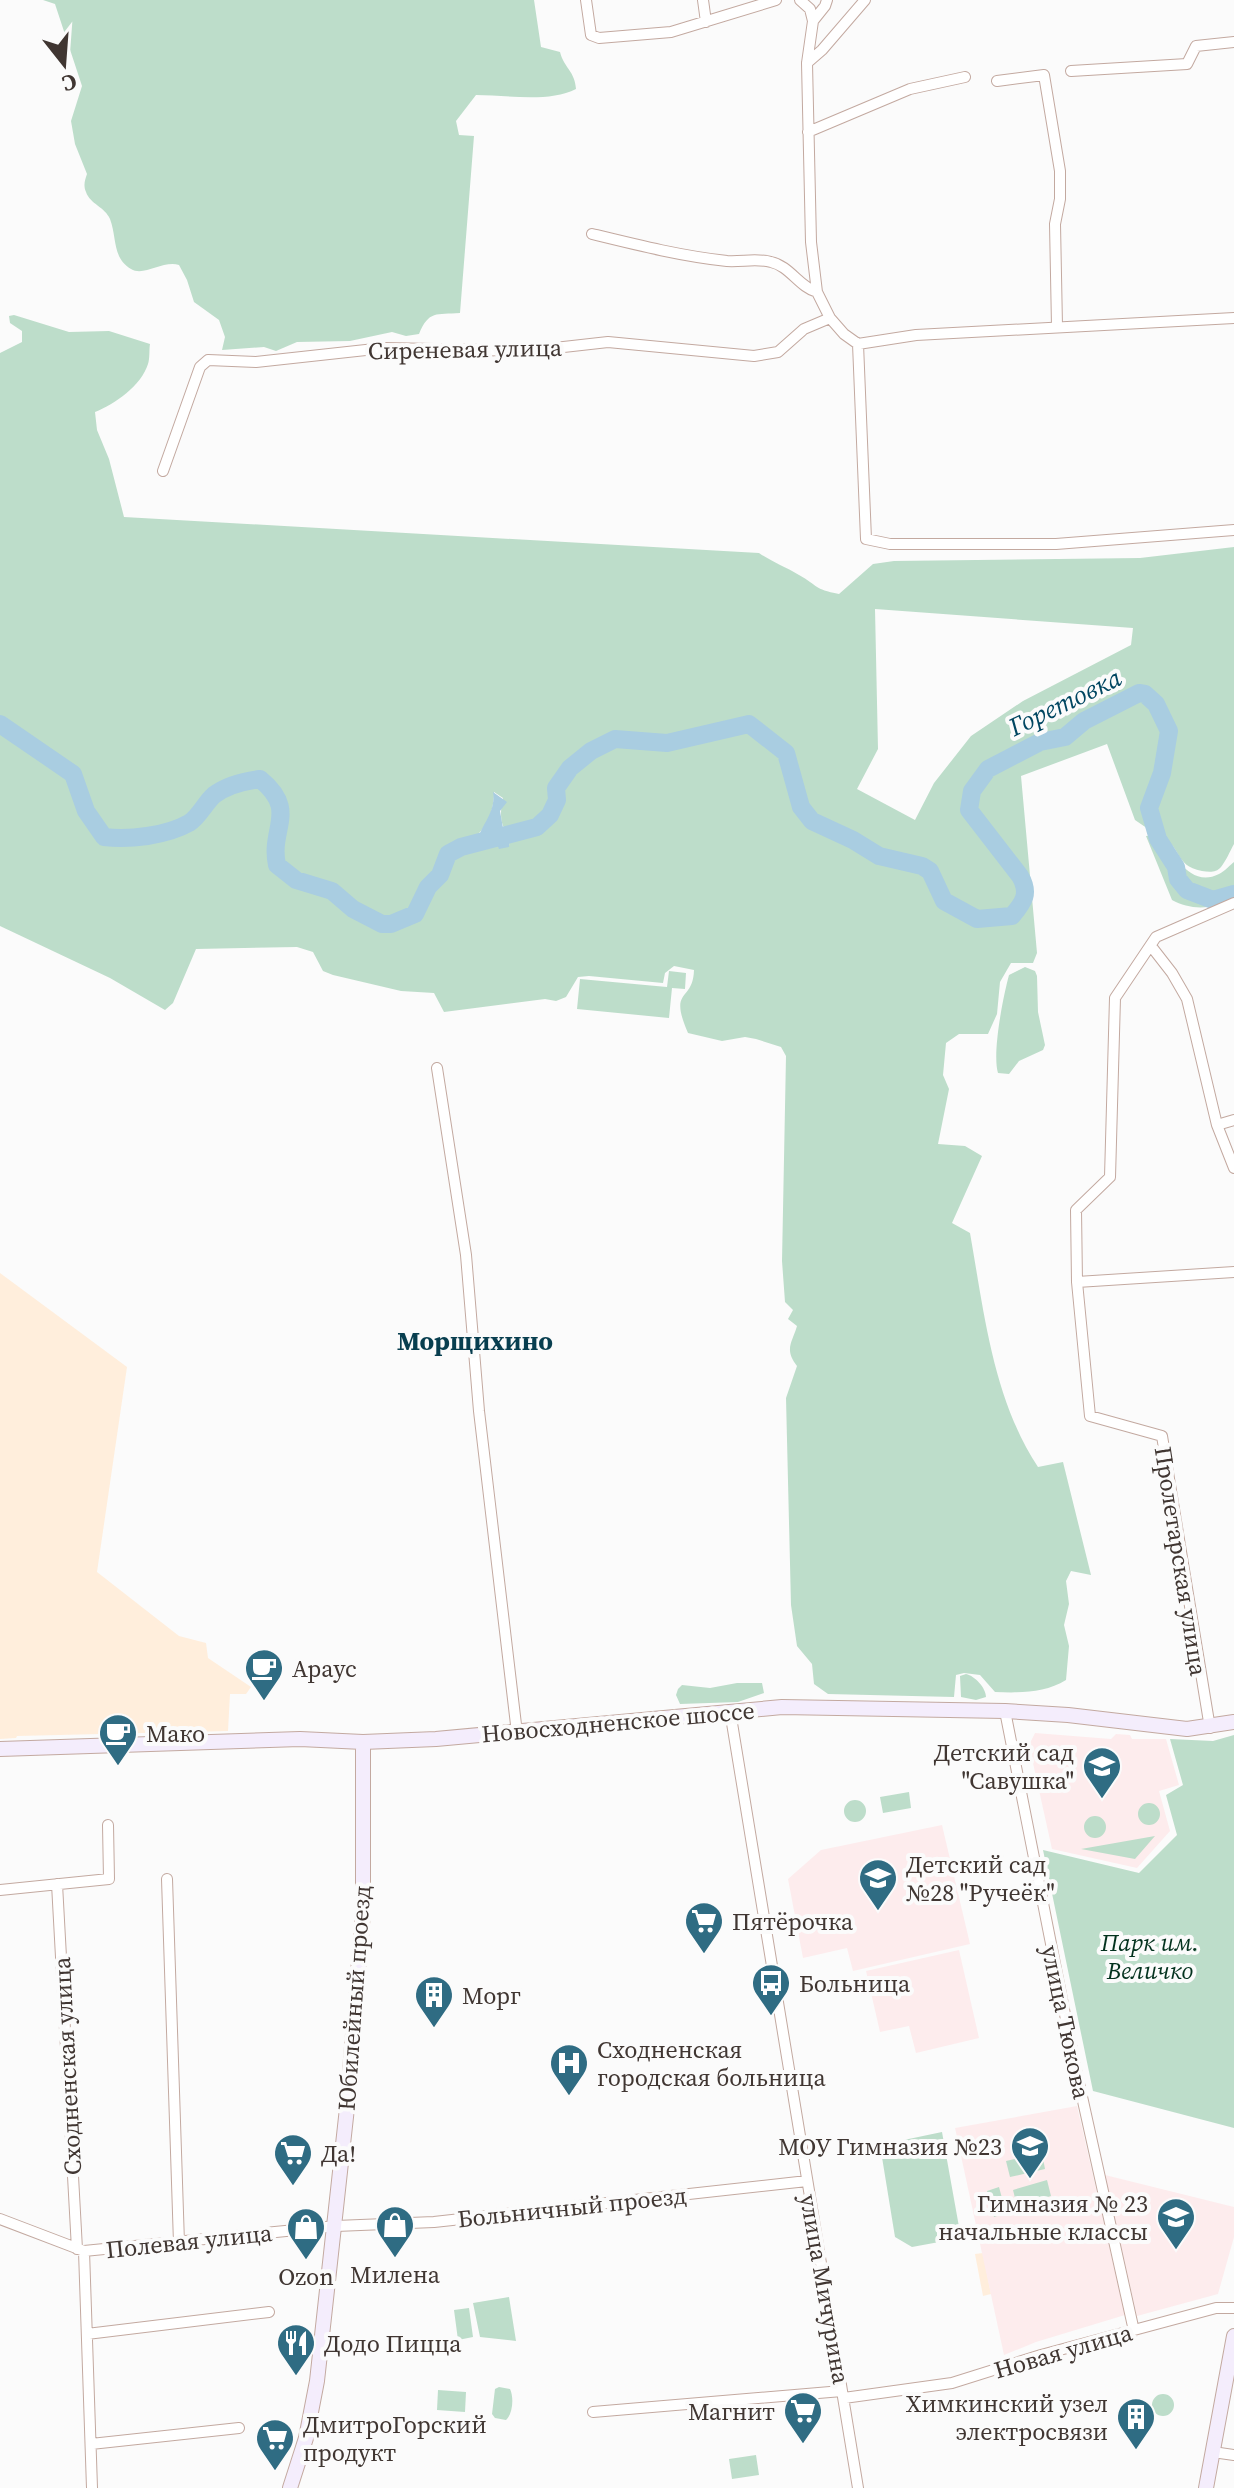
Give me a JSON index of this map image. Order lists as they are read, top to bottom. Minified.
{"streets":{"main road":["Новосходненское шоссе","Юбилейный проезд"],"street":["Сиреневая улица","Пролетарская улица","улица Тюкова","Сходненская улица","Больничный проезд","Полевая улица","улица Мичурина","Новая улица"]},"crossings":[["Пролетарская улица","Новосходненское шоссе"],["Новосходненское шоссе","Юбилейный проезд"],["Новосходненское шоссе","улица Тюкова"],["Новосходненское шоссе","улица Мичурина"],["Юбилейный проезд","Больничный проезд"],["Юбилейный проезд","Полевая улица"],["улица Тюкова","Новая улица"],["Сходненская улица","Полевая улица"],["Больничный проезд","Полевая улица"],["Больничный проезд","улица Мичурина"],["улица Мичурина","Новая улица"]],"districts":["Морщихино"],"water":["Горетовка"],"parks":["Парк им. Величко"],"places":{"cafe":["Араус","Мако"],"school or university":["Детский сад \"Савушка\"","Детский сад №28 \"Ручеёк\"","МОУ Гимназия №23","Гимназия № 23 начальные классы"],"supermarket":["Пятёрочка","Да!","Магнит","ДмитроГорский продукт"],"bus stop":["Больница"],"building":["Морг","Химкинский узел электросвязи"],"hospital":["Сходненская городская больница"],"shop":["Милена","Ozon"],"restaurant":["Додо Пицца"]},"north":"bottom"}
